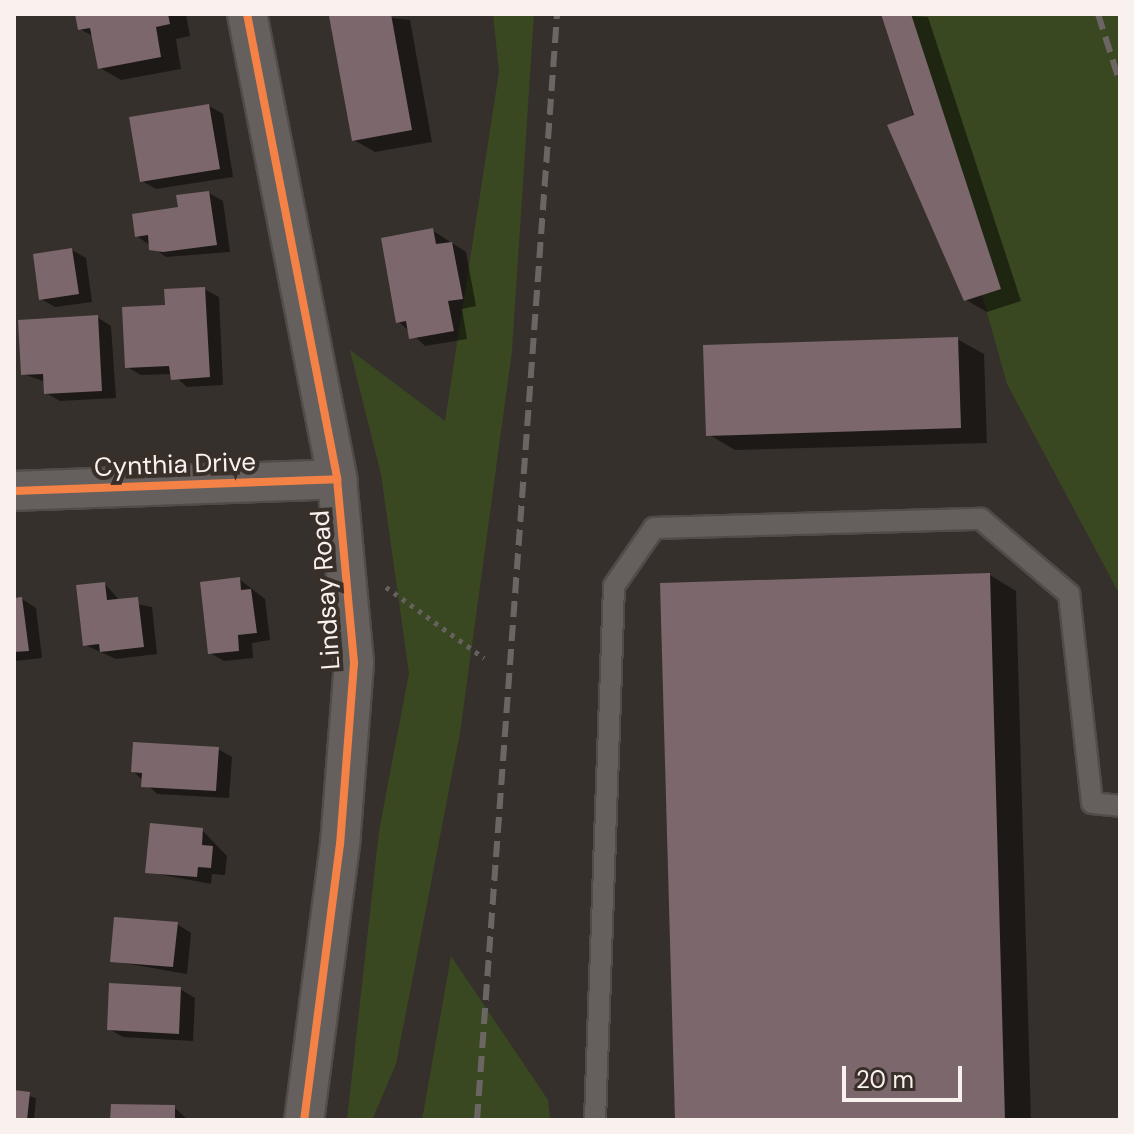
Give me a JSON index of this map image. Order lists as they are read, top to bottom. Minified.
{"streets":{"street":["Cynthia Drive","Lindsay Road"]},"crossings":[["Cynthia Drive","Lindsay Road"]],"scale_bar":"20 m"}
